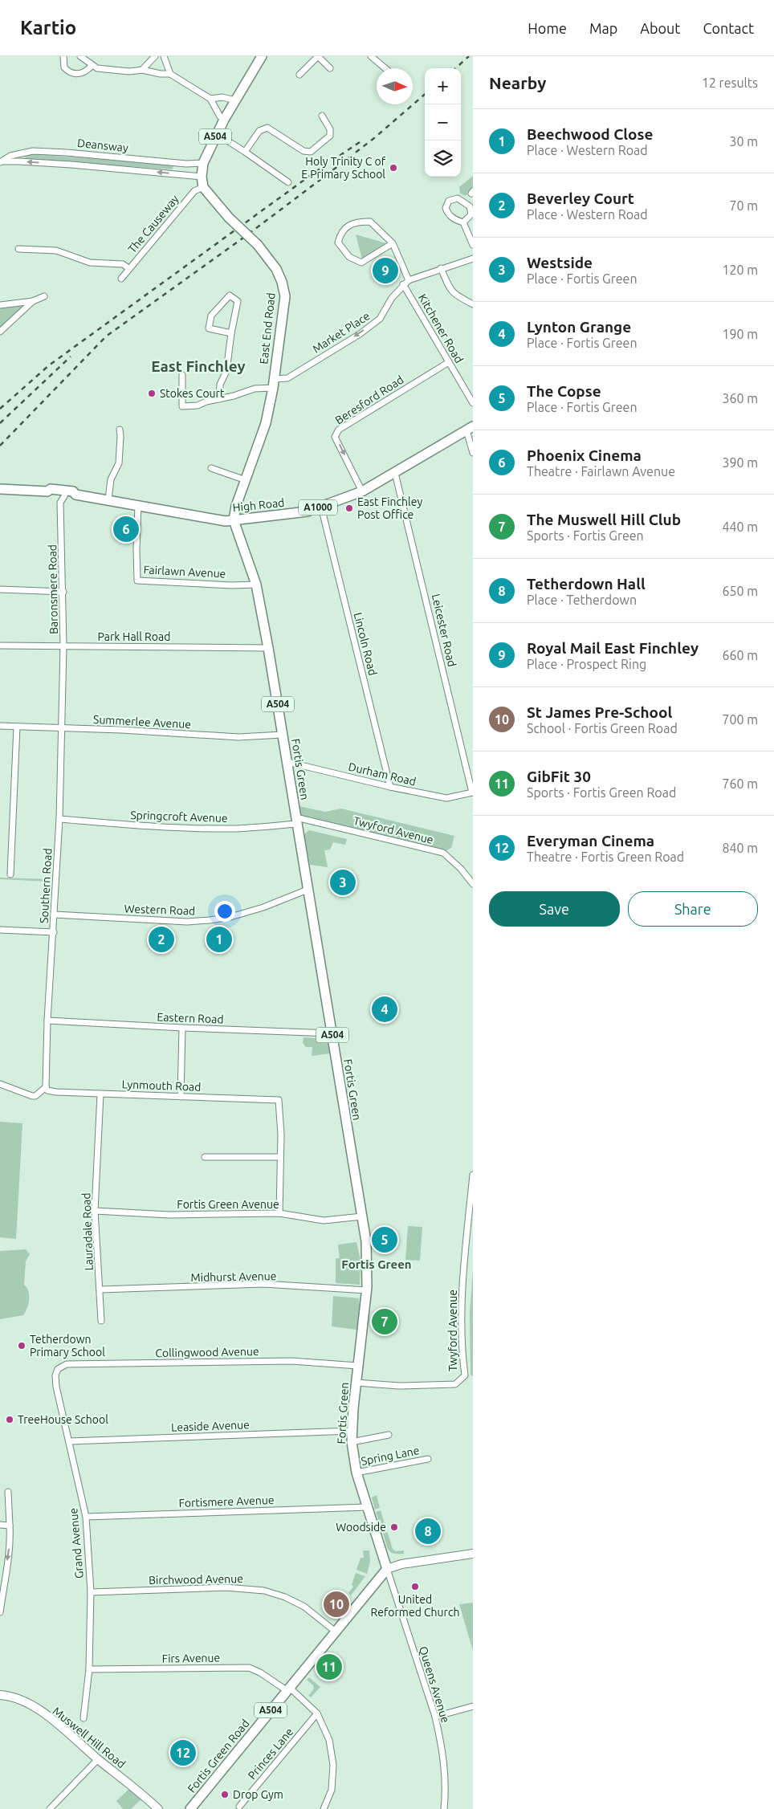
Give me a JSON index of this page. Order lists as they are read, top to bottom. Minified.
{"streets":{"main road":["A504","East End Road","High Road","A1000","Fortis Green","Muswell Hill Road","Fortis Green Road"],"street":["Deansway","The Causeway","Kitchener Road","Market Place","Beresford Road","Fairlawn Avenue","Baronsmere Road","Leicester Road","Park Hall Road","Lincoln Road","Summerlee Avenue","Durham Road","Springcroft Avenue","Twyford Avenue","Southern Road","Western Road","Eastern Road","Lynmouth Road","Fortis Green Avenue","Lauradale Road","Midhurst Avenue","Collingwood Avenue","Leaside Avenue","Spring Lane","Fortismere Avenue","Grand Avenue","Birchwood Avenue","Firs Avenue","Queens Avenue","Princes Lane"]},"crossings":[["Deansway","East End Road"],["The Causeway","East End Road"],["East End Road","Market Place"],["East End Road","High Road"],["East End Road","Fortis Green"],["Kitchener Road","Market Place"],["Kitchener Road","Beresford Road"],["Beresford Road","High Road"],["High Road","Fairlawn Avenue"],["High Road","Baronsmere Road"],["High Road","Leicester Road"],["High Road","Lincoln Road"],["High Road","Fortis Green"],["Fairlawn Avenue","Fortis Green"],["Baronsmere Road","Park Hall Road"],["Baronsmere Road","Southern Road"],["Leicester Road","Durham Road"],["Park Hall Road","Fortis Green"],["Lincoln Road","Durham Road"],["Summerlee Avenue","Fortis Green"],["Summerlee Avenue","Southern Road"],["Fortis Green","Durham Road"],["Fortis Green","Springcroft Avenue"],["Fortis Green","Twyford Avenue"],["Fortis Green","Western Road"],["Fortis Green","Eastern Road"],["Fortis Green","Fortis Green Avenue"],["Fortis Green","Midhurst Avenue"],["Fortis Green","Collingwood Avenue"],["Fortis Green","Leaside Avenue"],["Fortis Green","Spring Lane"],["Fortis Green","Fortismere Avenue"],["Fortis Green","Queens Avenue"],["Fortis Green","Fortis Green Road"],["Springcroft Avenue","Twyford Avenue"],["Springcroft Avenue","Southern Road"],["Southern Road","Western Road"],["Southern Road","Eastern Road"],["Southern Road","Lynmouth Road"],["Lynmouth Road","Lauradale Road"],["Fortis Green Avenue","Lauradale Road"],["Lauradale Road","Midhurst Avenue"],["Collingwood Avenue","Grand Avenue"],["Leaside Avenue","Grand Avenue"],["Fortismere Avenue","Grand Avenue"],["Grand Avenue","Birchwood Avenue"],["Grand Avenue","Firs Avenue"],["Birchwood Avenue","Fortis Green Road"],["Firs Avenue","Princes Lane"],["Firs Avenue","Fortis Green Road"],["Queens Avenue","Fortis Green Road"]],"one_way":["Market Place"],"districts":["East Finchley","Fortis Green"],"places":["Holy Trinity C of E Primary School","Stokes Court","East Finchley Post Office","Tetherdown Primary School","TreeHouse School","Woodside","United Reformed Church","Drop Gym"],"north":"right","page":{"header":"Kartio","nav":["Home","Map","About","Contact"],"heading":["Nearby","12 results"],"map_buttons":["+","−"],"list":[{"mark":"1","name":"Beechwood Close","note":"Place · Western Road","value":"30 m"},{"mark":"2","name":"Beverley Court","note":"Place · Western Road","value":"70 m"},{"mark":"3","name":"Westside","note":"Place · Fortis Green","value":"120 m"},{"mark":"4","name":"Lynton Grange","note":"Place · Fortis Green","value":"190 m"},{"mark":"5","name":"The Copse","note":"Place · Fortis Green","value":"360 m"},{"mark":"6","name":"Phoenix Cinema","note":"Theatre · Fairlawn Avenue","value":"390 m"},{"mark":"7","name":"The Muswell Hill Club","note":"Sports · Fortis Green","value":"440 m"},{"mark":"8","name":"Tetherdown Hall","note":"Place · Tetherdown","value":"650 m"},{"mark":"9","name":"Royal Mail East Finchley","note":"Place · Prospect Ring","value":"660 m"},{"mark":"10","name":"St James Pre-School","note":"School · Fortis Green Road","value":"700 m"},{"mark":"11","name":"GibFit 30","note":"Sports · Fortis Green Road","value":"760 m"},{"mark":"12","name":"Everyman Cinema","note":"Theatre · Fortis Green Road","value":"840 m"}],"pins":["9","6","3","1","2","4","5","7","8","10","11","12"],"buttons":["Save","Share"]}}
